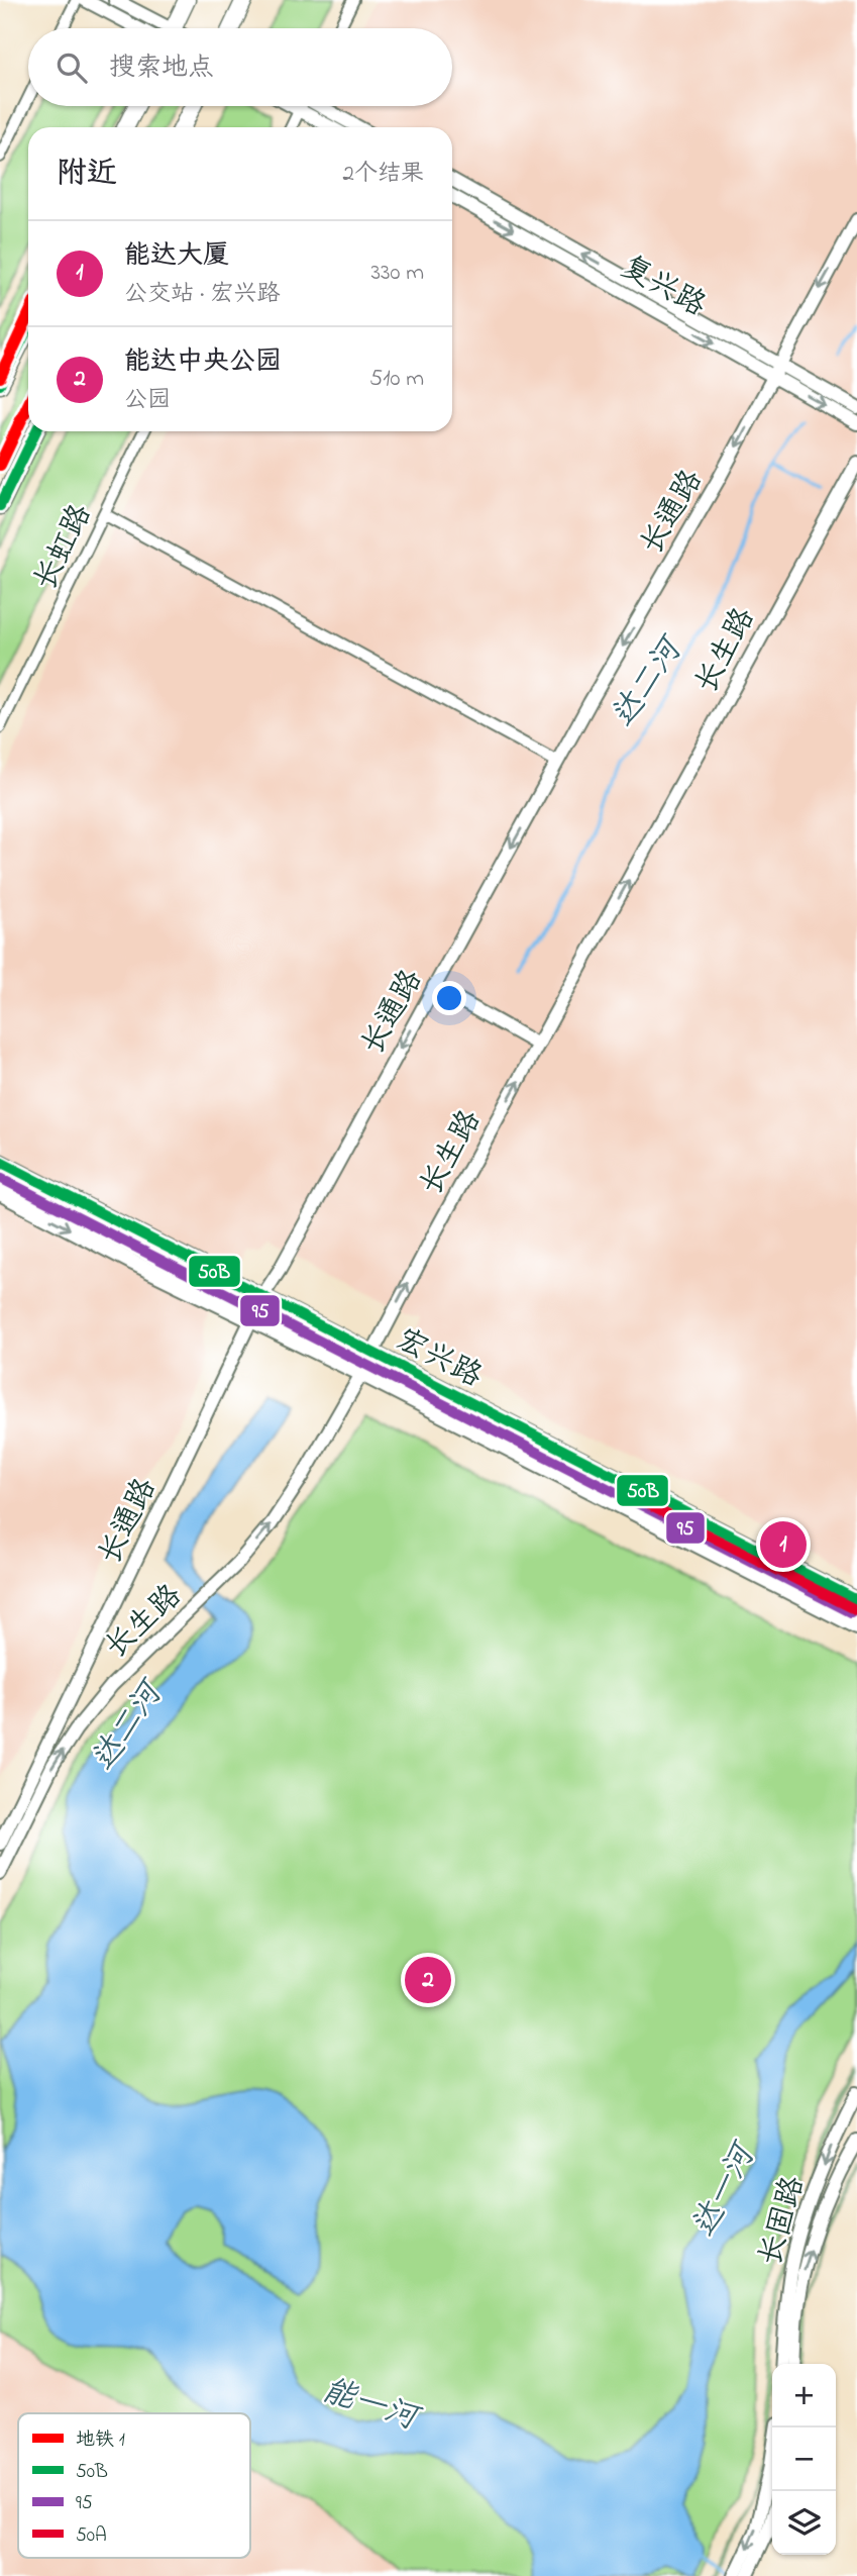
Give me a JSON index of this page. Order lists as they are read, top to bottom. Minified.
{"streets":{"main road":["宏兴路"],"street":["复兴路","长通路","长虹路","长生路","长固路"]},"crossings":[["复兴路","长通路"],["长通路","宏兴路"],["长生路","宏兴路"]],"one_way":["长通路","长生路"],"water":["达二河","达一河","能一河"],"lines":["metro line 1","transit line 50B","transit line 95","transit line 50A"],"legend":["地铁 1","50B","95","50A"],"page":{"search":"搜索地点","heading":["附近","2个结果"],"list":[{"mark":"1","name":"能达大厦","note":"公交站 · 宏兴路","value":"330 m"},{"mark":"2","name":"能达中央公园","note":"公园","value":"510 m"}],"pins":["1","2"],"map_buttons":["+","−"]}}
